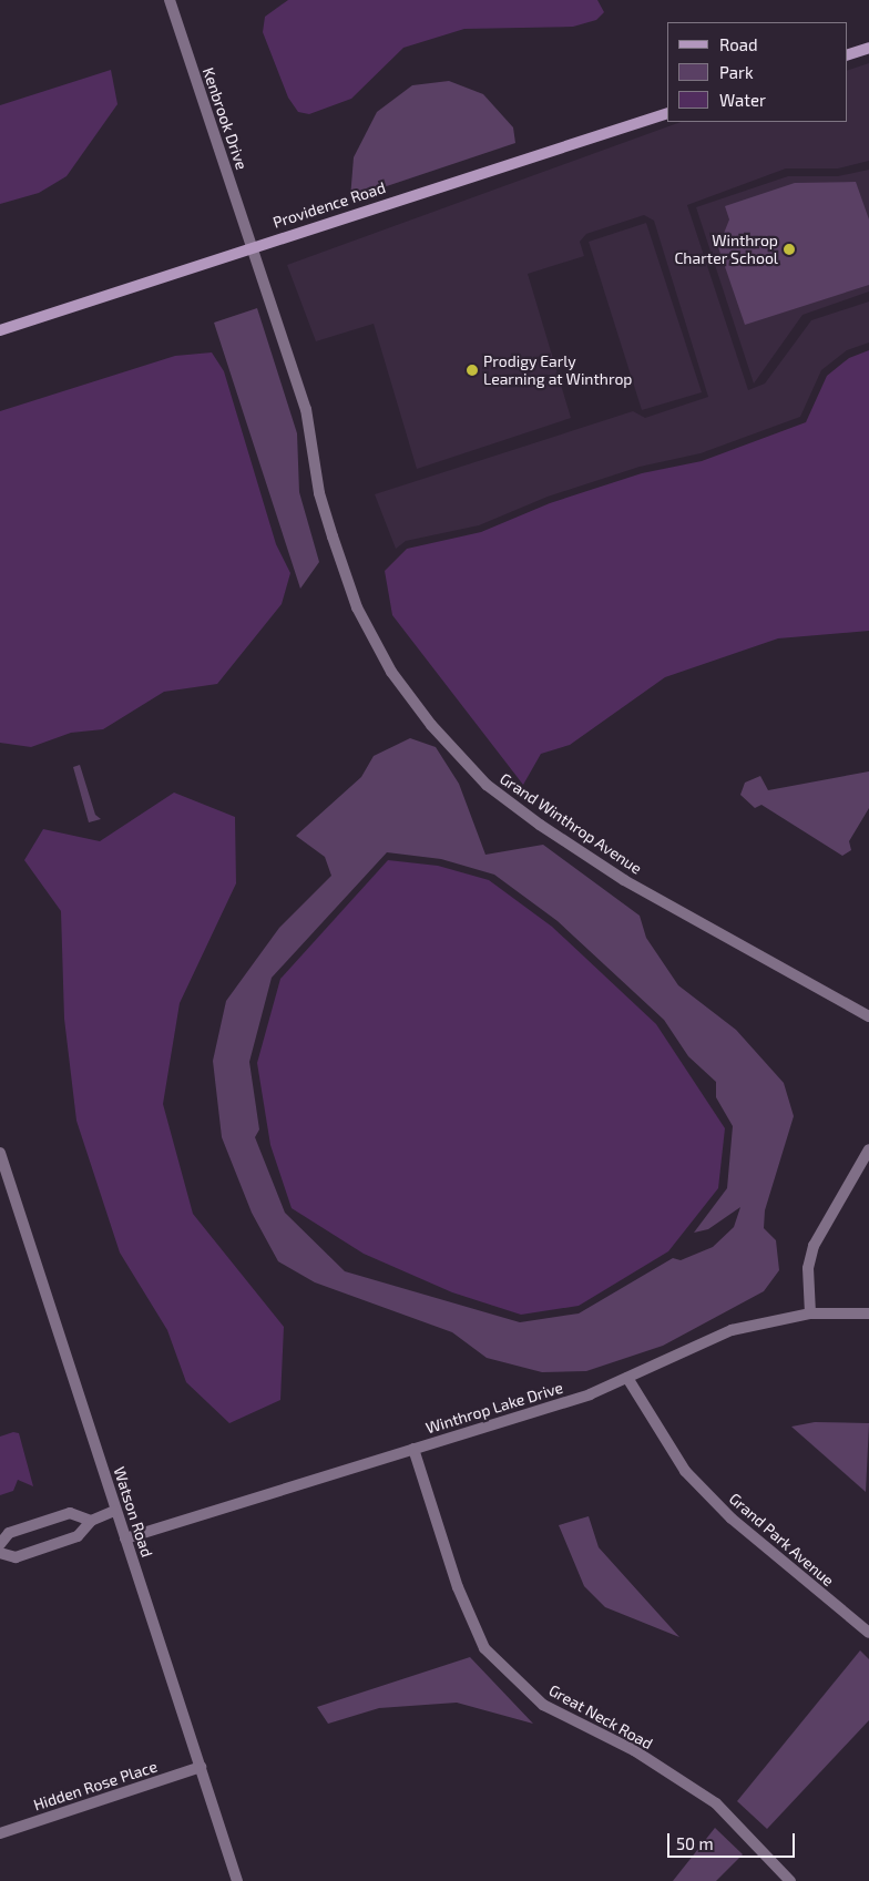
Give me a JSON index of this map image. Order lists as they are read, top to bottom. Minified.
{"streets":{"street":["Kenbrook Drive","Providence Road","Grand Winthrop Avenue","Winthrop Lake Drive","Watson Road","Grand Park Avenue","Great Neck Road","Hidden Rose Place"]},"crossings":[["Kenbrook Drive","Providence Road"],["Kenbrook Drive","Grand Winthrop Avenue"],["Providence Road","Grand Winthrop Avenue"],["Winthrop Lake Drive","Watson Road"],["Winthrop Lake Drive","Grand Park Avenue"],["Winthrop Lake Drive","Great Neck Road"],["Watson Road","Hidden Rose Place"]],"places":["Winthrop Charter School","Prodigy Early Learning at Winthrop"],"legend":["Road","Park","Water"],"scale_bar":"50 m"}
